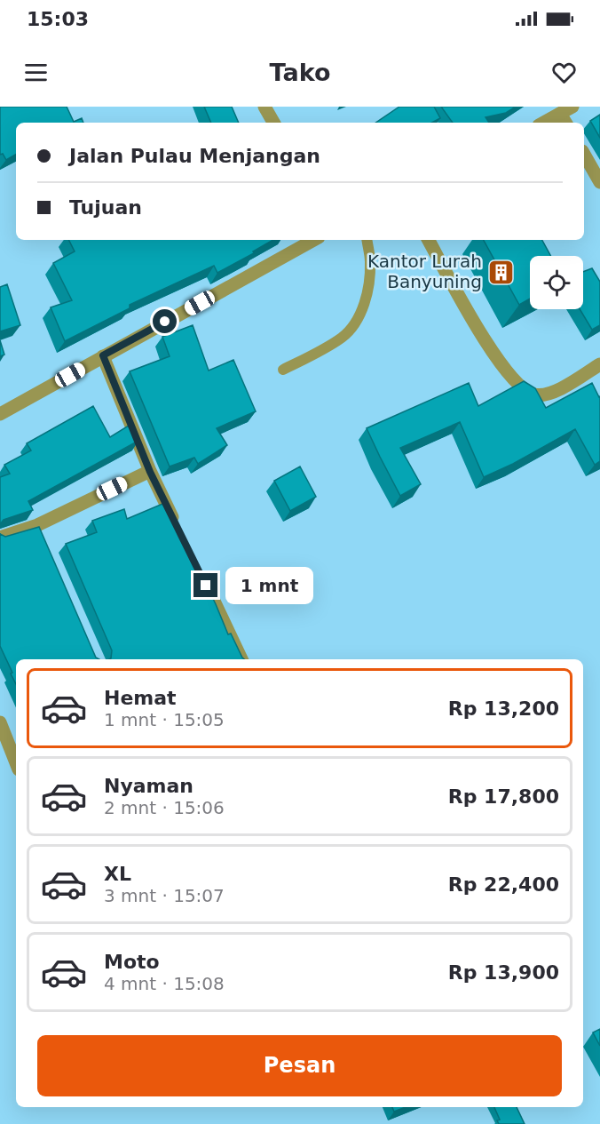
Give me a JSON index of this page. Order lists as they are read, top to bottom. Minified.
{"places":{"building":["Kantor Lurah Banyuning"]},"page":{"status":"15:03","header":"Tako","banner":["Jalan Pulau Menjangan","Tujuan"],"bubble":"1 mnt","list":[{"name":"Hemat","note":"1 mnt · 15:05","value":"Rp 13,200"},{"name":"Nyaman","note":"2 mnt · 15:06","value":"Rp 17,800"},{"name":"XL","note":"3 mnt · 15:07","value":"Rp 22,400"},{"name":"Moto","note":"4 mnt · 15:08","value":"Rp 13,900"}],"buttons":"Pesan"}}
